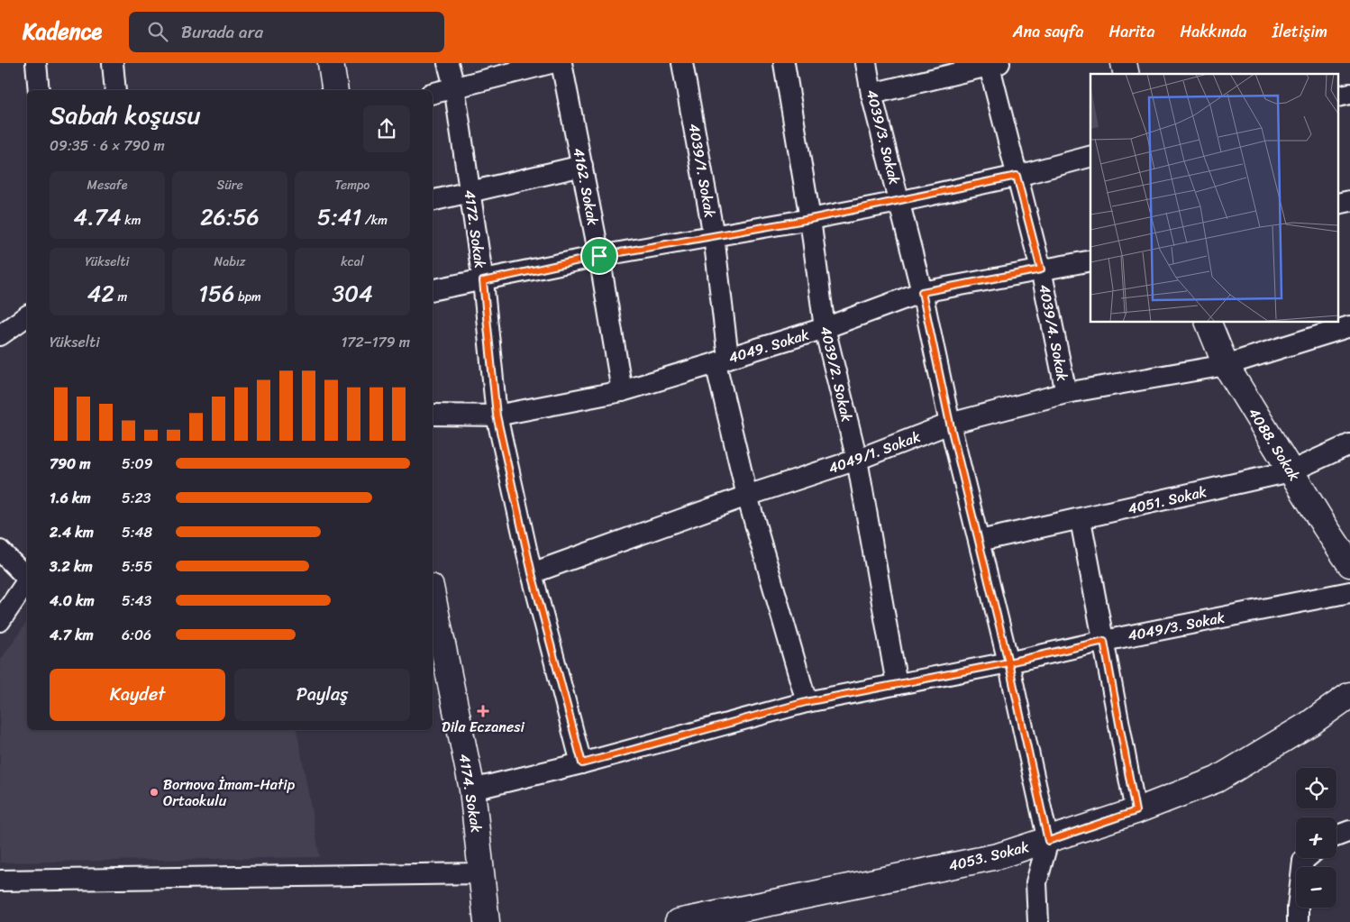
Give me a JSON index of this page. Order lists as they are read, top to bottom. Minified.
{"streets":{"street":["4039/3. Sokak","4039/1. Sokak","4162. Sokak","4172. Sokak","4039/4. Sokak","4049. Sokak","4039/2. Sokak","4088. Sokak","4049/1. Sokak","4051. Sokak","4049/3. Sokak","4174. Sokak","4053. Sokak"]},"crossings":[["4039/3. Sokak","4049. Sokak"],["4039/3. Sokak","4049/1. Sokak"],["4039/3. Sokak","4051. Sokak"],["4039/3. Sokak","4049/3. Sokak"],["4039/3. Sokak","4053. Sokak"],["4039/1. Sokak","4049. Sokak"],["4039/1. Sokak","4049/1. Sokak"],["4039/1. Sokak","4049/3. Sokak"],["4162. Sokak","4049. Sokak"],["4172. Sokak","4049. Sokak"],["4172. Sokak","4049/1. Sokak"],["4172. Sokak","4049/3. Sokak"],["4039/4. Sokak","4049. Sokak"],["4039/4. Sokak","4049/1. Sokak"],["4049. Sokak","4039/2. Sokak"],["4039/2. Sokak","4049/1. Sokak"],["4039/2. Sokak","4049/3. Sokak"],["4088. Sokak","4049/1. Sokak"],["4088. Sokak","4051. Sokak"],["4049/3. Sokak","4174. Sokak"]],"places":{"health":["Dila Eczanesi"],"other":["Bornova İmam-Hatip Ortaokulu"]},"page":{"header":"Kadence","search":"Burada ara","nav":["Ana sayfa","Harita","Hakkında","İletişim"],"heading":["Sabah koşusu","09:35 · 6 × 790 m"],"stats":[["Mesafe","4.74 km"],["Süre","26:56"],["Tempo","5:41 /km"],["Yükselti","42 m"],["Nabız","156 bpm"],["kcal","304"]],"chart":["Yükselti","172–179 m"],"list":[{"name":"790 m","note":"5:09"},{"name":"1.6 km","note":"5:23"},{"name":"2.4 km","note":"5:48"},{"name":"3.2 km","note":"5:55"},{"name":"4.0 km","note":"5:43"},{"name":"4.7 km","note":"6:06"}],"buttons":["Kaydet","Paylaş"],"map_buttons":["+","−"]}}
